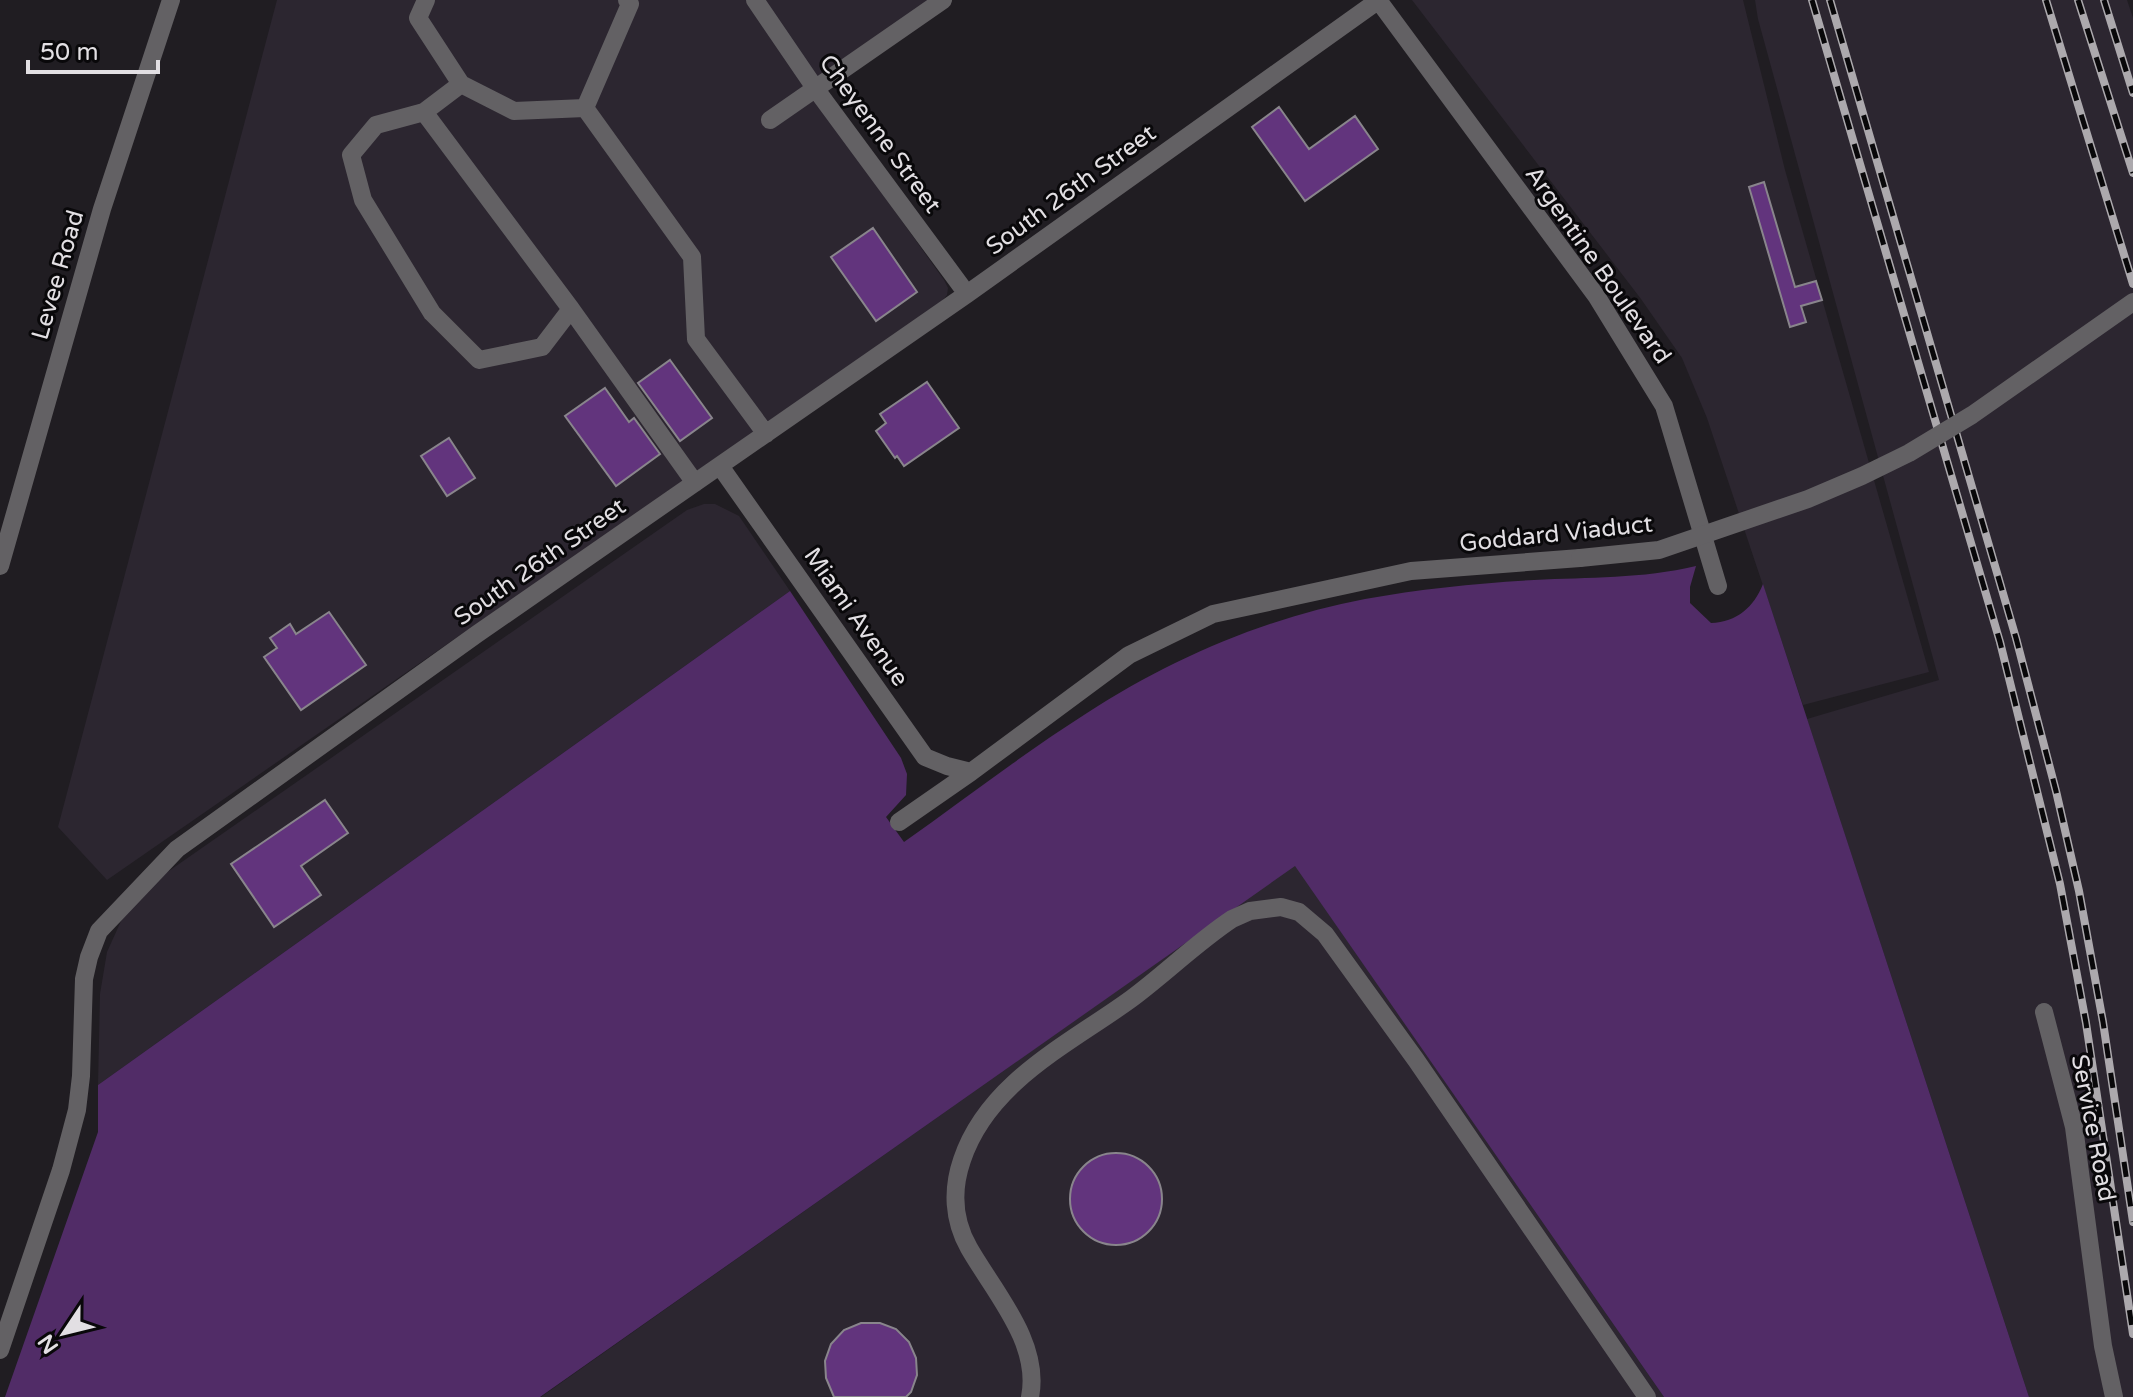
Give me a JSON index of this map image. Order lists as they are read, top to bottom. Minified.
{"streets":{"street":["Cheyenne Street","South 26th Street","Argentine Boulevard","Levee Road","Goddard Viaduct","Miami Avenue","Service Road"]},"crossings":[["Cheyenne Street","South 26th Street"],["South 26th Street","Argentine Boulevard"],["South 26th Street","Miami Avenue"],["Goddard Viaduct","Miami Avenue"]],"scale_bar":"50 m","north":"bottom left"}
